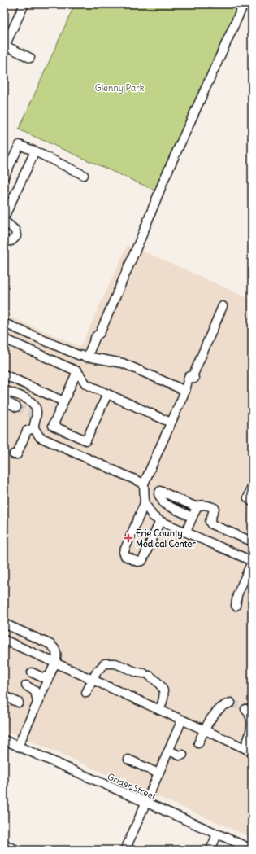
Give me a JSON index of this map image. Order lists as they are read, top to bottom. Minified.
{"streets":{"street":["Grider Street"]},"parks":["Glenny Park"],"places":{"health":["Erie County Medical Center"]}}
